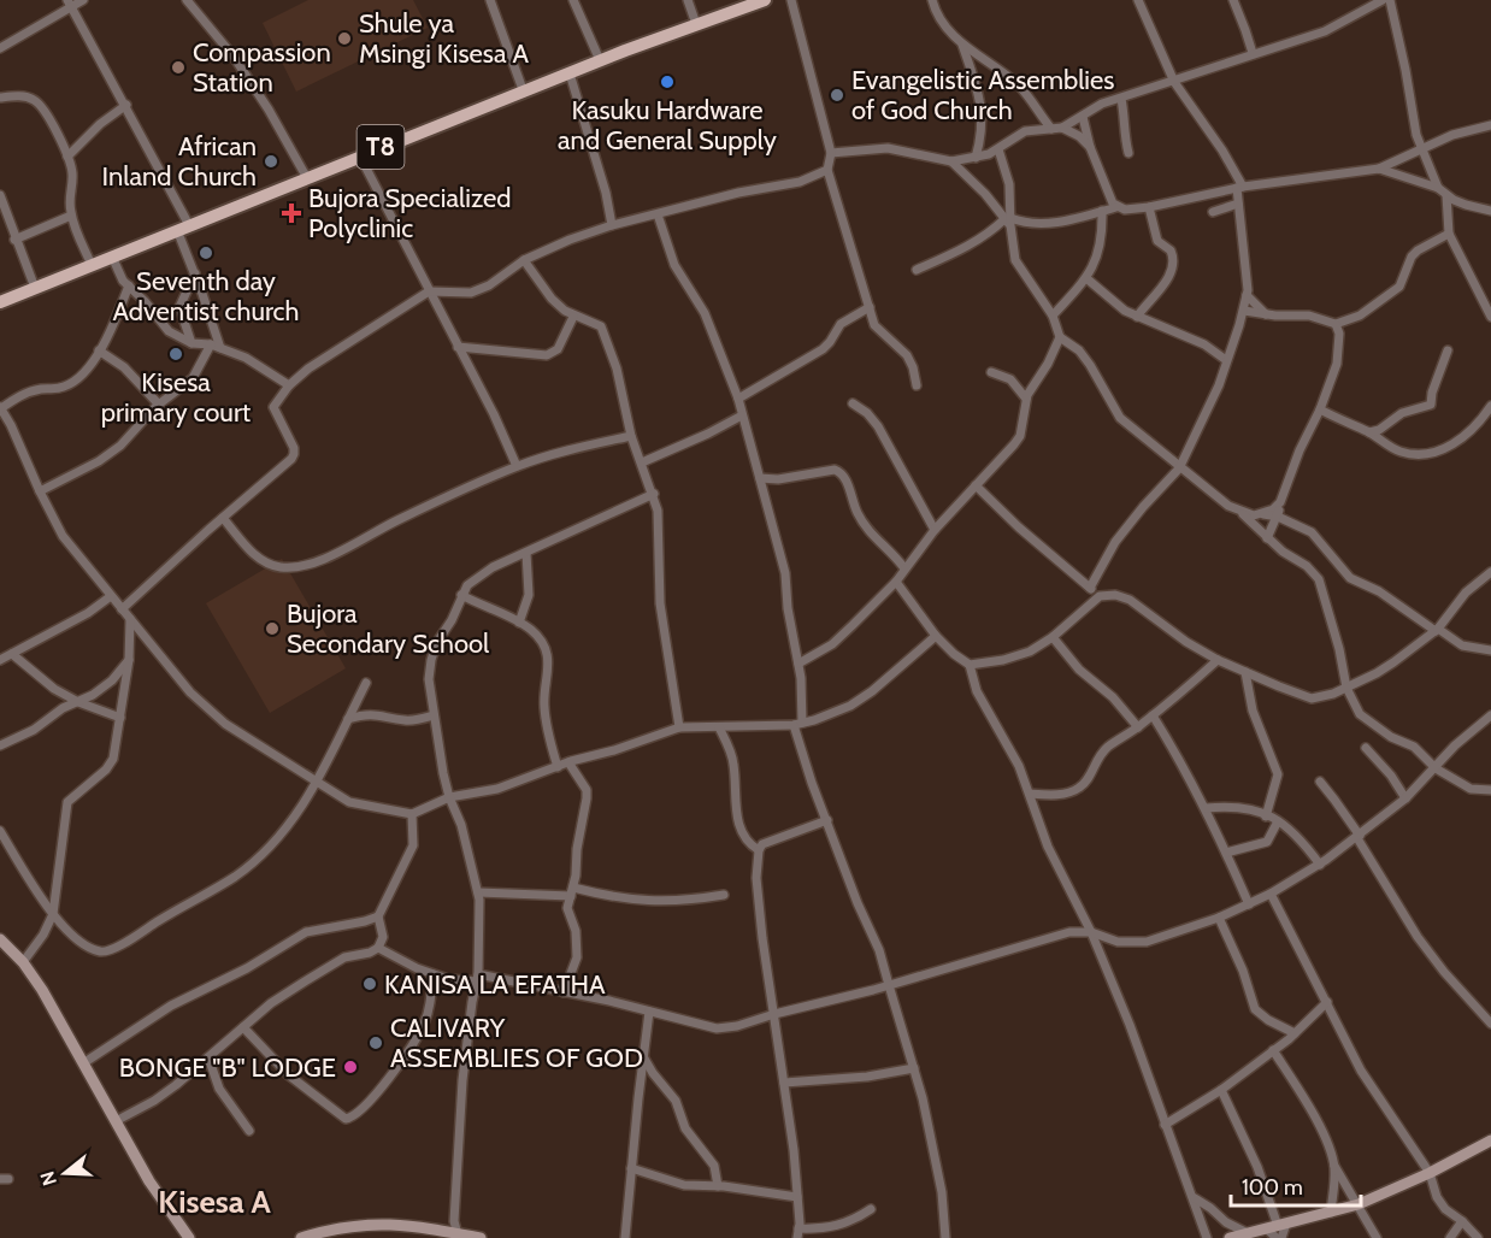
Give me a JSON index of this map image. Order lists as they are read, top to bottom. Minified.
{"streets":{"main road":["T8"]},"districts":["Kisesa A"],"places":{"other":["Shule ya Msingi Kisesa A","Compassion Station","Kasuku Hardware and General Supply","Evangelistic Assemblies of God Church","African Inland Church","Seventh day Adventist church","Kisesa primary court","Bujora Secondary School","KANISA LA EFATHA","CALIVARY ASSEMBLIES OF GOD","BONGE \"B\" LODGE"],"health":["Bujora Specialized Polyclinic"]},"scale_bar":"100 m","north":"left"}
